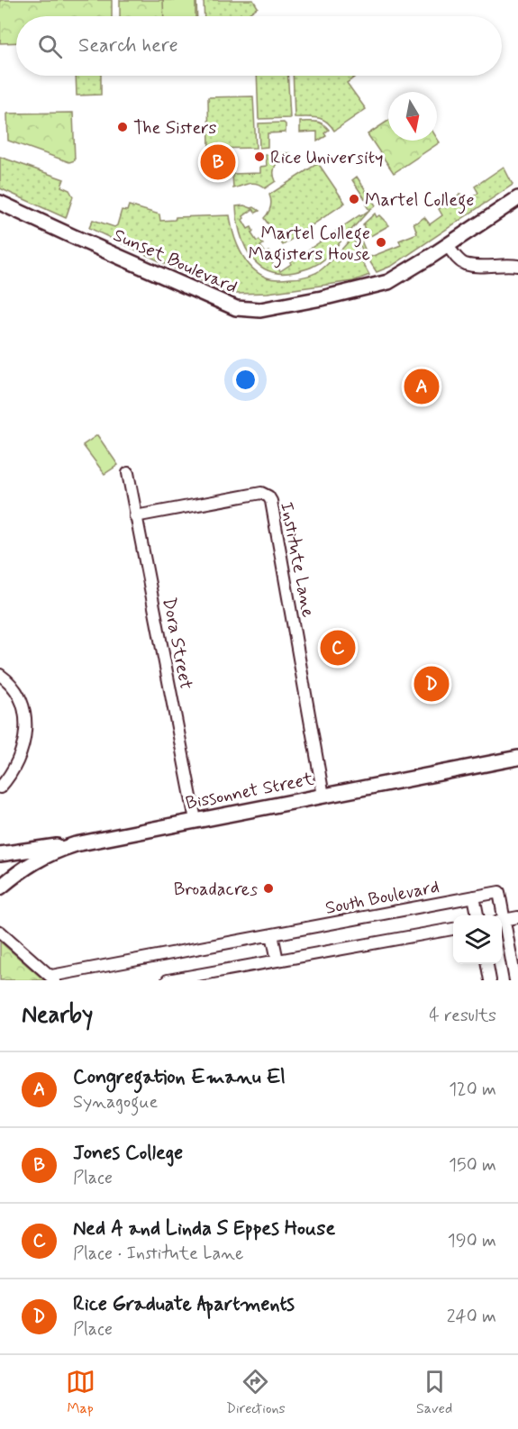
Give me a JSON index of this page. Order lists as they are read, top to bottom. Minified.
{"streets":{"main road":["Sunset Boulevard","Bissonnet Street"],"street":["Institute Lane","Dora Street","South Boulevard"]},"crossings":[["Institute Lane","Dora Street"],["Institute Lane","Bissonnet Street"],["Dora Street","Bissonnet Street"]],"places":["The Sisters","Rice University","Martel College","Martel College Magisters House","Broadacres"],"north":"bottom","page":{"search":"Search here","pins":["B","A","C","D"],"heading":["Nearby","4 results"],"list":[{"mark":"A","name":"Congregation Emanu El","note":"Synagogue","value":"120 m"},{"mark":"B","name":"Jones College","note":"Place","value":"150 m"},{"mark":"C","name":"Ned A and Linda S Eppes House","note":"Place · Institute Lane","value":"190 m"},{"mark":"D","name":"Rice Graduate Apartments","note":"Place","value":"240 m"}],"nav":["Map","Directions","Saved"]}}
